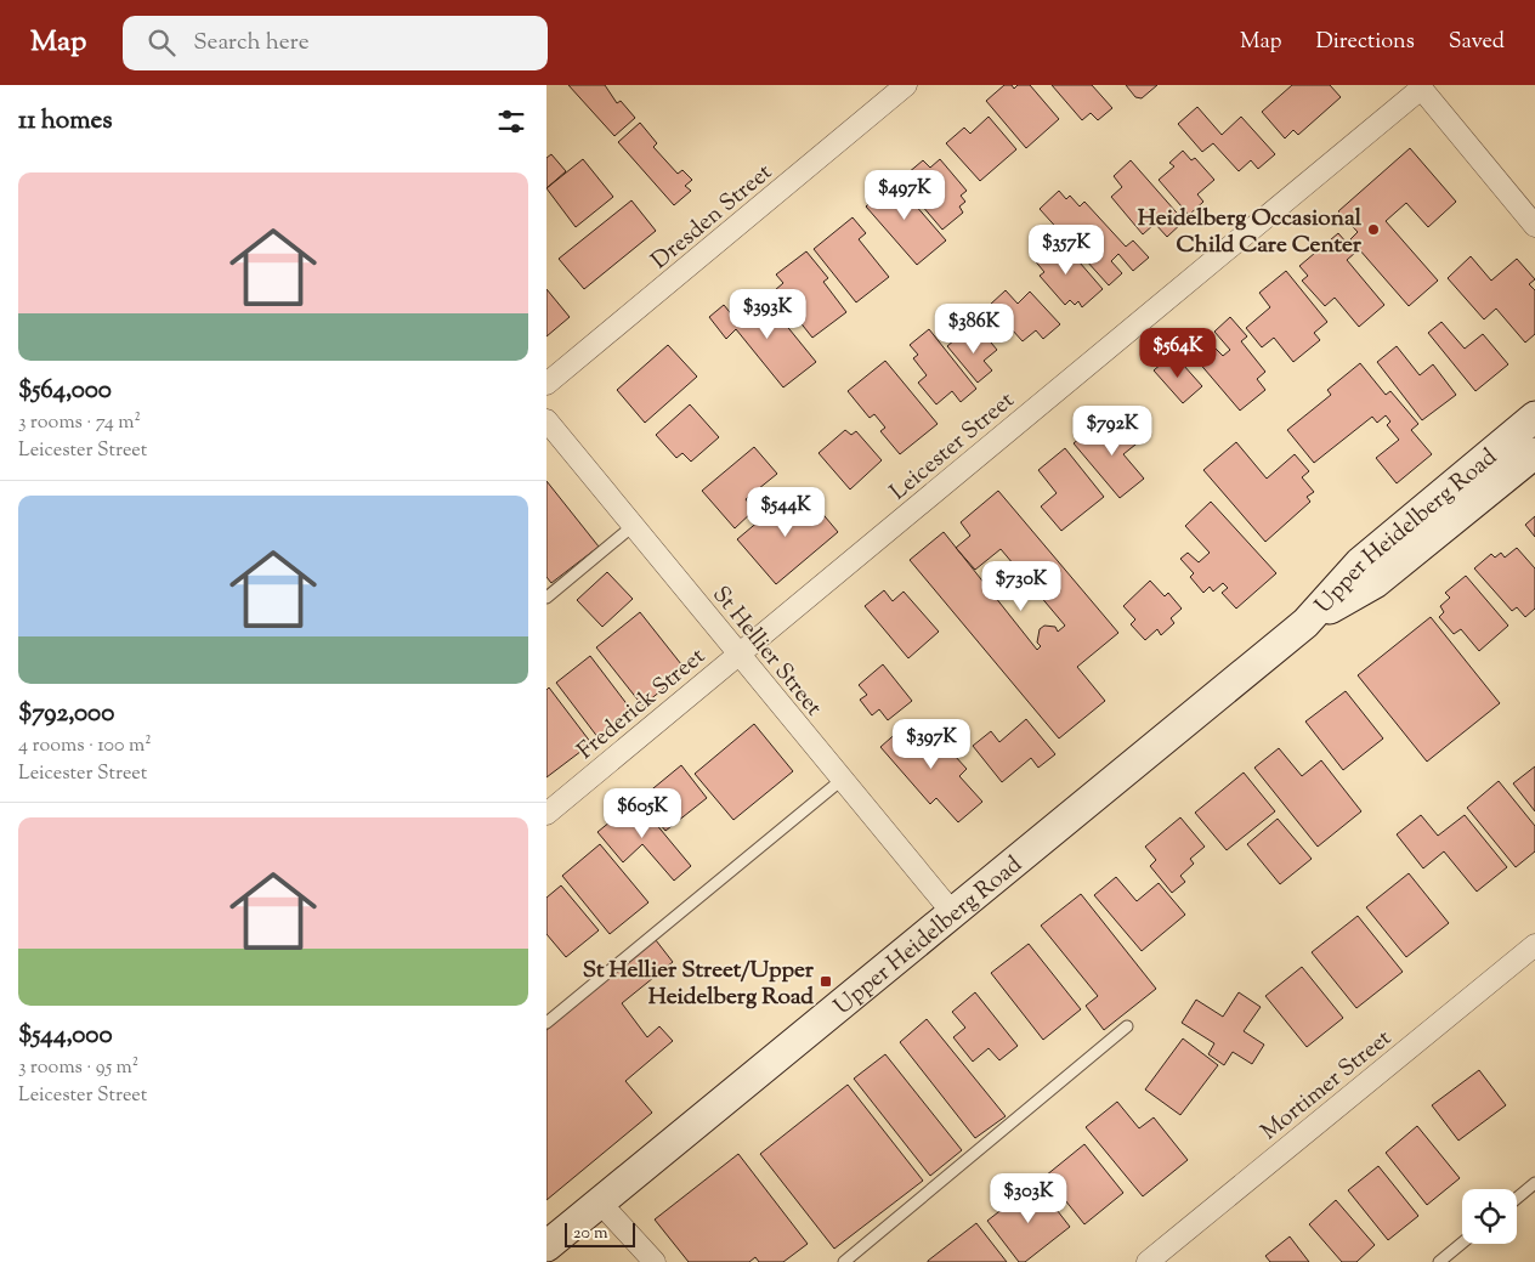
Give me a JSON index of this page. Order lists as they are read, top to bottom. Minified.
{"streets":{"main road":["Upper Heidelberg Road"],"street":["Dresden Street","Leicester Street","St Hellier Street","Frederick Street","Mortimer Street"]},"crossings":[["Leicester Street","St Hellier Street"],["Leicester Street","Frederick Street"],["Upper Heidelberg Road","St Hellier Street"],["St Hellier Street","Frederick Street"]],"places":{"other":["Heidelberg Occasional Child Care Center"],"transit":["St Hellier Street/Upper Heidelberg Road"]},"scale_bar":"20 m","page":{"header":"Map","search":"Search here","nav":["Map","Directions","Saved"],"heading":"11 homes","list":[{"name":"$564,000","note":"3 rooms · 74 m² · Leicester Street"},{"name":"$792,000","note":"4 rooms · 100 m² · Leicester Street"},{"name":"$544,000","note":"3 rooms · 95 m² · Leicester Street"}],"price":["$497K","$357K","$393K","$386K","$564K","$792K","$544K","$730K","$397K","$605K","$303K"],"scale":"20 m"}}
